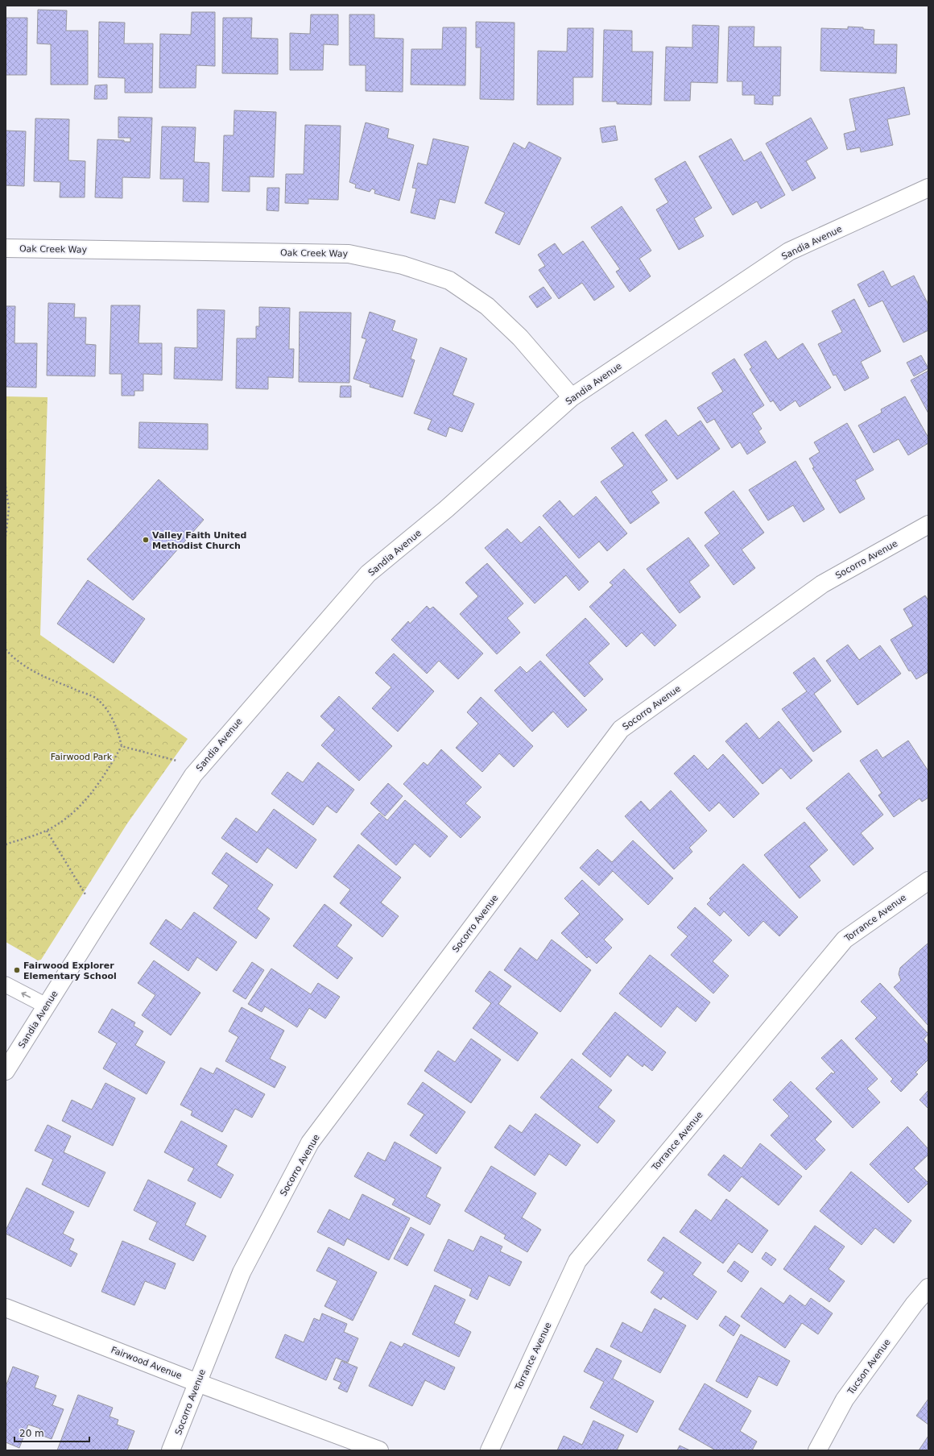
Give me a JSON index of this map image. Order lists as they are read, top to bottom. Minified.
{"streets":{"street":["Sandia Avenue","Oak Creek Way","Socorro Avenue","Torrance Avenue","Fairwood Avenue","Tucson Avenue"]},"crossings":[["Sandia Avenue","Oak Creek Way"],["Socorro Avenue","Fairwood Avenue"]],"parks":["Fairwood Park"],"places":["Valley Faith United Methodist Church","Fairwood Explorer Elementary School"],"scale_bar":"20 m"}
